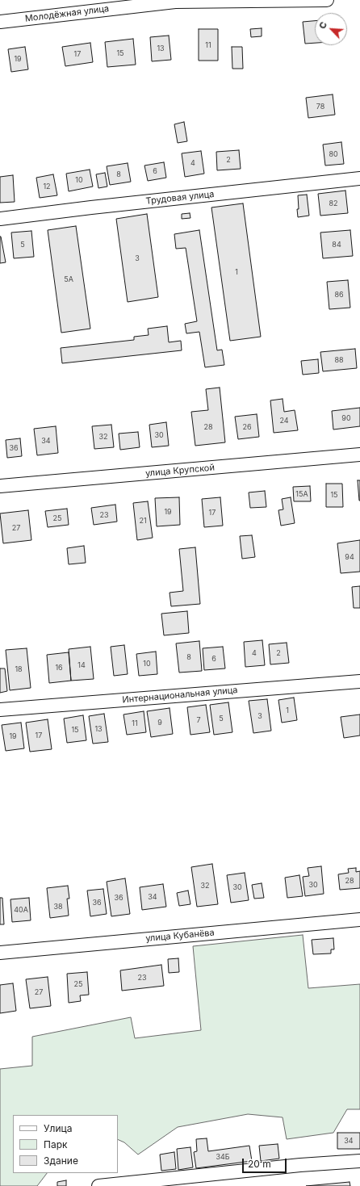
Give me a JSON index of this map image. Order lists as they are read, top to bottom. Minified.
{"streets":{"street":["Молодёжная улица","Трудовая улица","улица Крупской","Интернациональная улица","улица Кубанёва"]},"house_numbers":["11","13","15","17","19","78","80","2","4","6","8","10","12","82","5","84","3","1","5А","86","88","90","24","28","26","30","32","34","36","15А","15","19","17","23","25","21","27","94","4","2","8","6","10","14","16","18","1","3","5","7","9","11","13","15","17","19","28","30","32","30","34","36","36","38","40А","23","25","27","34","34Б"],"legend":["Улица","Парк","Здание"],"scale_bar":"20 m","north":"top left"}
